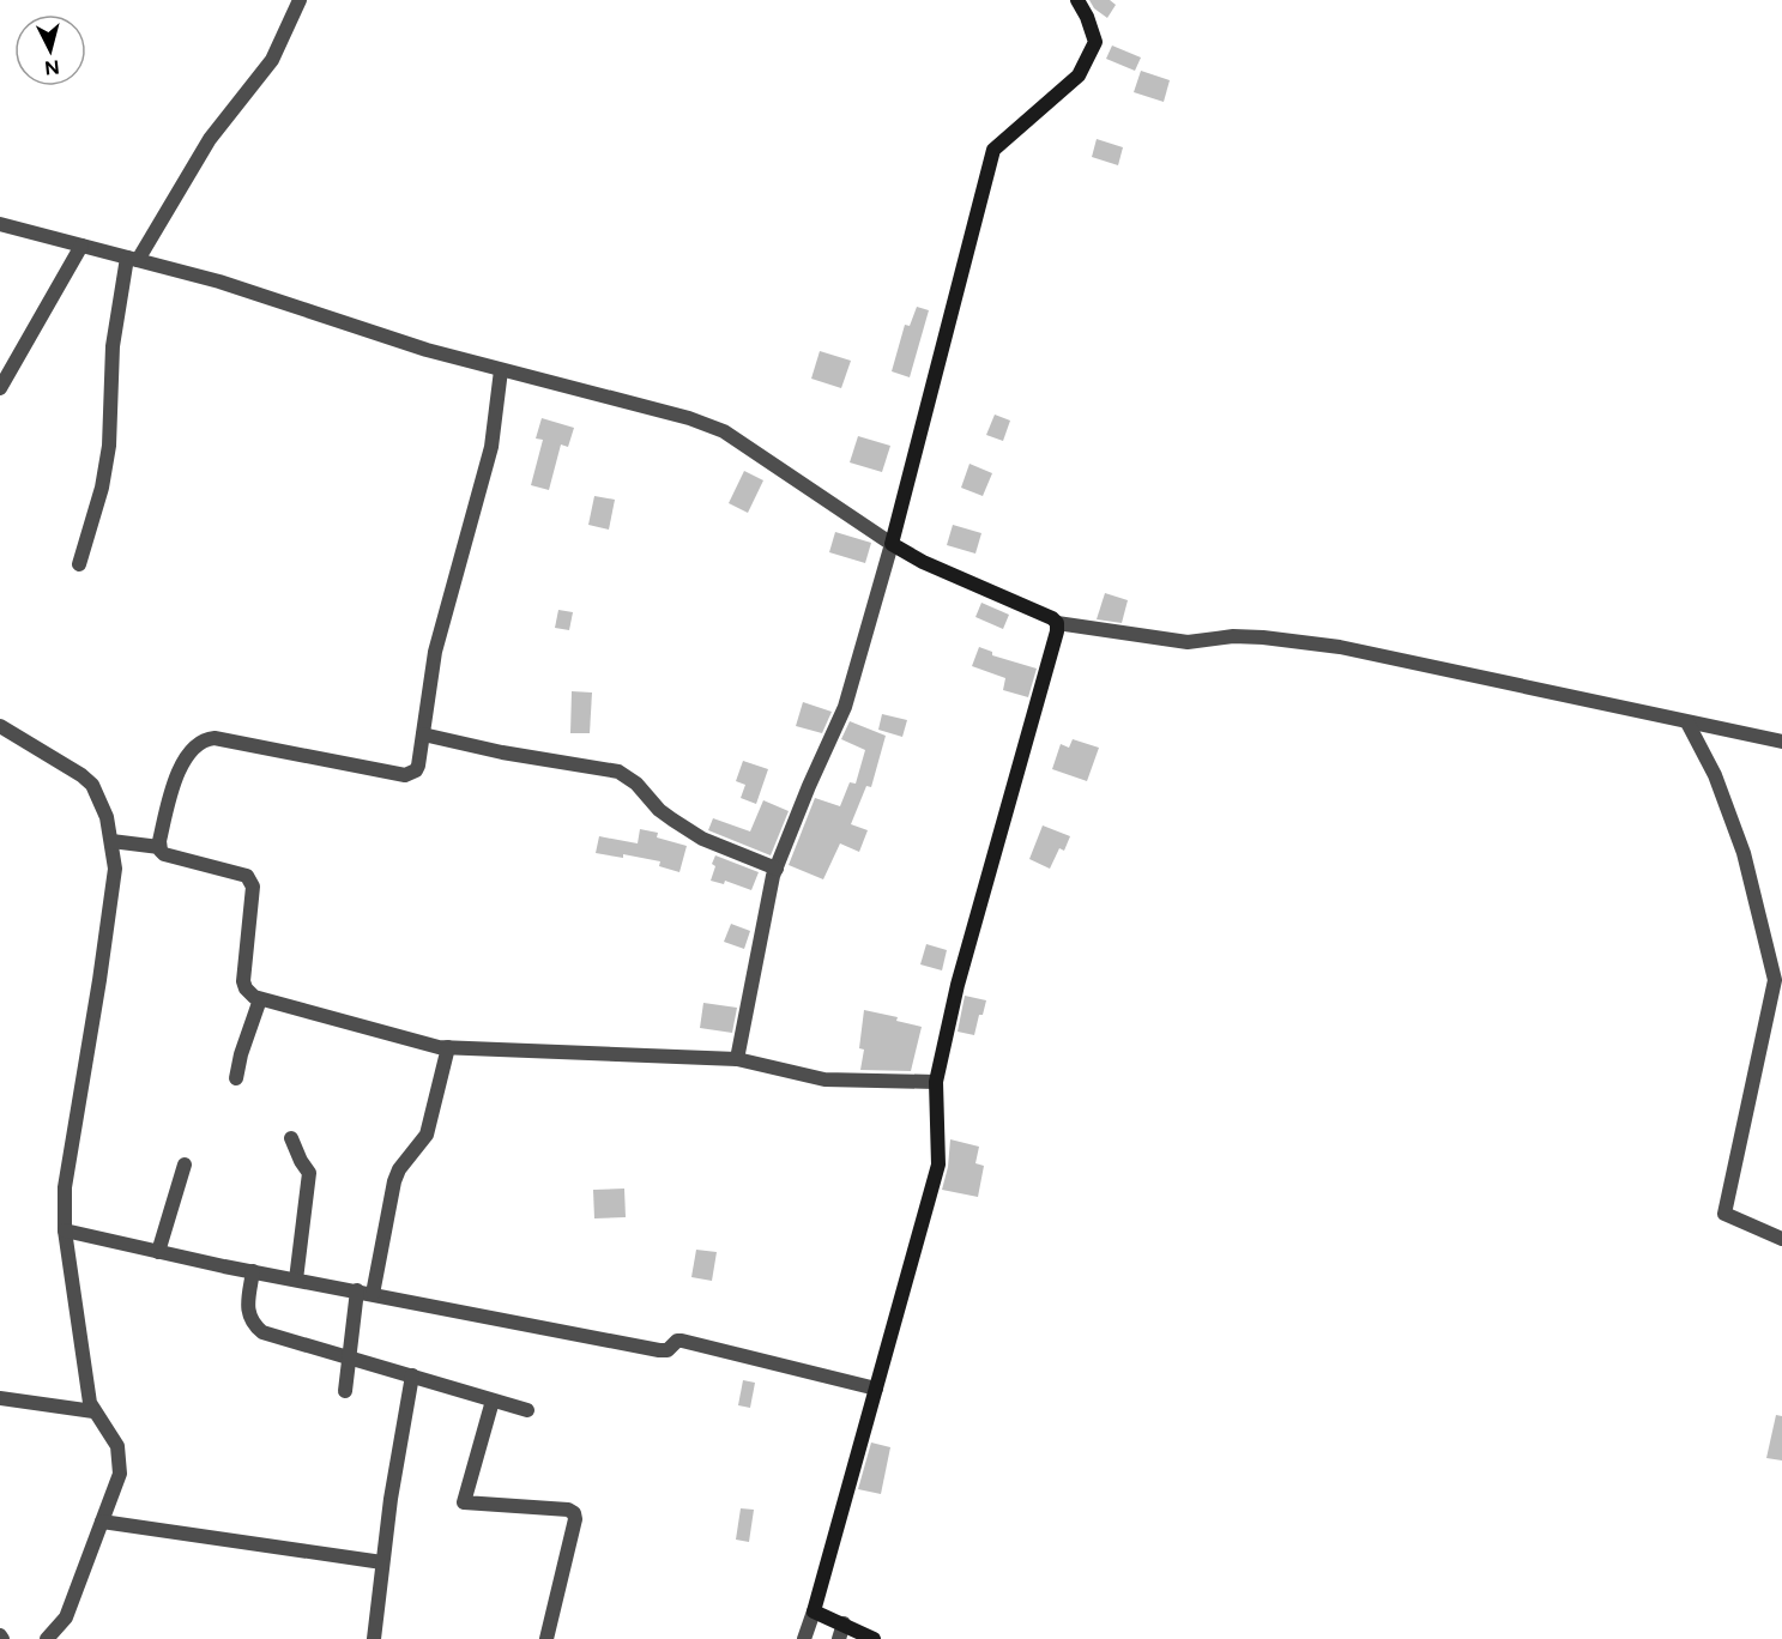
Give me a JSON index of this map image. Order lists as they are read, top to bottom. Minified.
{"north":"bottom"}
